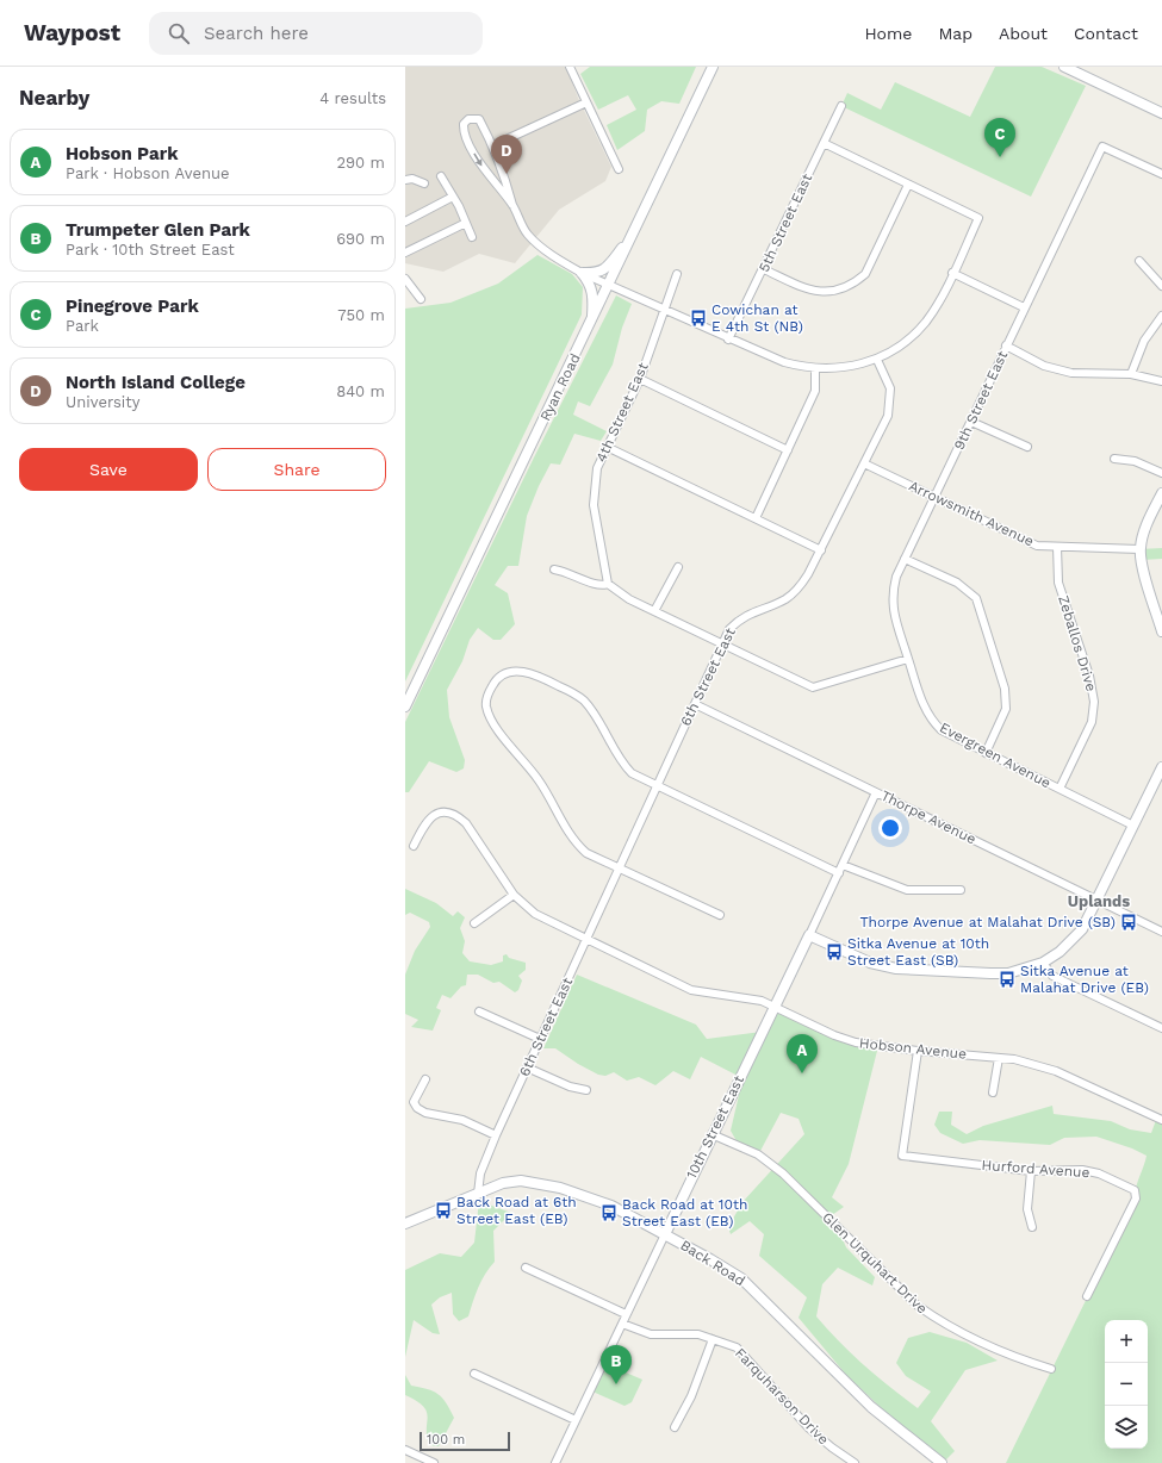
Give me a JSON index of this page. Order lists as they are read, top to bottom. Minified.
{"streets":{"street":["5th Street East","Ryan Road","9th Street East","4th Street East","Arrowsmith Avenue","Zeballos Drive","6th Street East","Evergreen Avenue","Thorpe Avenue","Hobson Avenue","10th Street East","Hurford Avenue","Back Road","Glen Urquhart Drive","Farquharson Drive"]},"crossings":[["9th Street East","Arrowsmith Avenue"],["9th Street East","Evergreen Avenue"],["Arrowsmith Avenue","Zeballos Drive"],["Arrowsmith Avenue","6th Street East"],["Zeballos Drive","Evergreen Avenue"],["6th Street East","Thorpe Avenue"],["6th Street East","Hobson Avenue"],["6th Street East","Back Road"],["Thorpe Avenue","10th Street East"],["Hobson Avenue","10th Street East"],["Hobson Avenue","Hurford Avenue"],["10th Street East","Back Road"],["10th Street East","Glen Urquhart Drive"],["10th Street East","Farquharson Drive"]],"districts":["Uplands"],"places":{"bus stop":["Cowichan at E 4th St (NB)","Thorpe Avenue at Malahat Drive (SB)","Sitka Avenue at 10th Street East (SB)","Sitka Avenue at Malahat Drive (EB)","Back Road at 6th Street East (EB)","Back Road at 10th Street East (EB)"]},"scale_bar":"100 m","page":{"header":"Waypost","search":"Search here","nav":["Home","Map","About","Contact"],"heading":["Nearby","4 results"],"pins":["C","D","A","B"],"list":[{"mark":"A","name":"Hobson Park","note":"Park · Hobson Avenue","value":"290 m"},{"mark":"B","name":"Trumpeter Glen Park","note":"Park · 10th Street East","value":"690 m"},{"mark":"C","name":"Pinegrove Park","note":"Park","value":"750 m"},{"mark":"D","name":"North Island College","note":"University","value":"840 m"}],"buttons":["Save","Share"],"map_buttons":["+","−"],"scale":"100 m"}}
